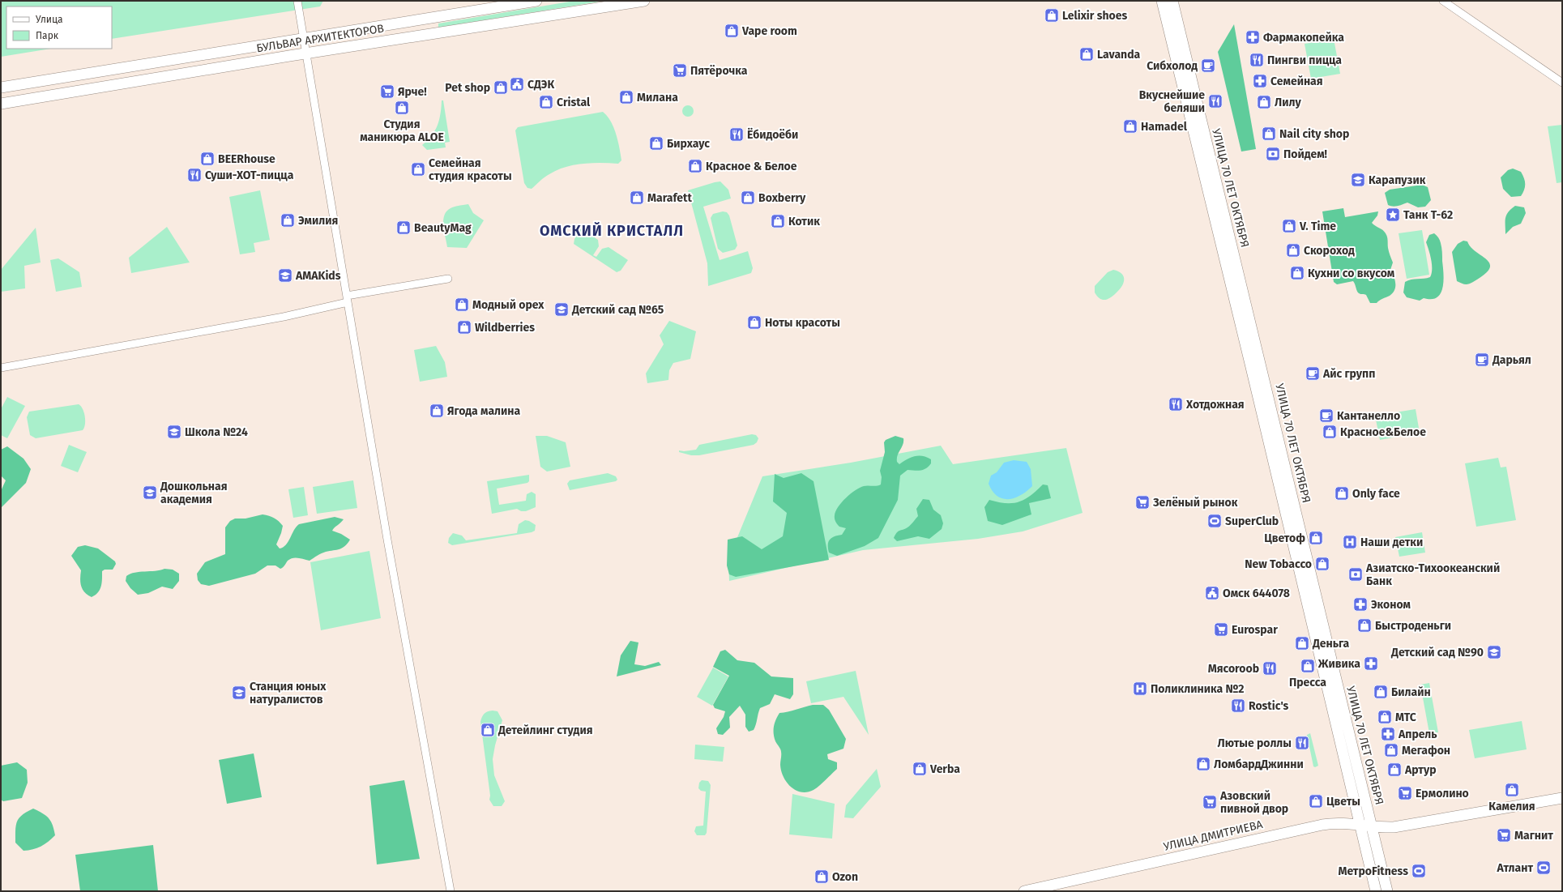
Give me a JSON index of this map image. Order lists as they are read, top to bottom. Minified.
{"streets":{"main road":["БУЛЬВАР АРХИТЕКТОРОВ","УЛИЦА 70 ЛЕТ ОКТЯБРЯ","УЛИЦА ДМИТРИЕВА"]},"crossings":[["УЛИЦА 70 ЛЕТ ОКТЯБРЯ","УЛИЦА ДМИТРИЕВА"]],"districts":["ОМСКИЙ КРИСТАЛЛ"],"places":{"shop":["Lelixir shoes","Vape room","Lavanda","Pet shop","Милана","Cristal","Лилу","Студия маникюра ALOE","Hamadel","Nail city shop","Бирхаус","BEERhouse","Красное & Белое","Семейная студия красоты","Marafett","Boxberry","Эмилия","Котик","V. Time","BeautyMag","Скороход","Кухни со вкусом","Модный орех","Ноты красоты","Wildberries","Ягода малина","Красное&Белое","Only face","Цветоф","New Tobacco","Быстроденьги","Деньга","Пресса","Билайн","МТС","Детейлинг студия","Мегафон","ЛомбардДжинни","Verba","Артур","Камелия","Цветы","Ozon"],"pharmacy":["Фармакопейка","Семейная","Эконом","Живика","Апрель"],"restaurant":["Пингви пицца","Вкуснейшие беляши","Ёбидоёби","Суши-ХОТ-пицца","Хотдожная","Мясоroob","Rostic's","Лютые роллы"],"cafe":["Сибхолод","Дарьял","Айс групп","Кантанелло"],"supermarket":["Пятёрочка","Ярче!","Зелёный рынок","Eurospar","Ермолино","Азовский пивной двор","Магнит"],"public building":["СДЭК","Омск 644078"],"bank":["Пойдем!","Азиатско-Тихоокеанский Банк"],"school or university":["Карапузик","AMAKids","Детский сад №65","Школа №24","Дошкольная академия","Детский сад №90","Станция юных натуралистов"],"place":["Танк Т-62"],"sports":["SuperClub","Атлант","МетроFitness"],"hospital":["Наши детки","Поликлиника №2"]},"legend":["Улица","Парк"]}
